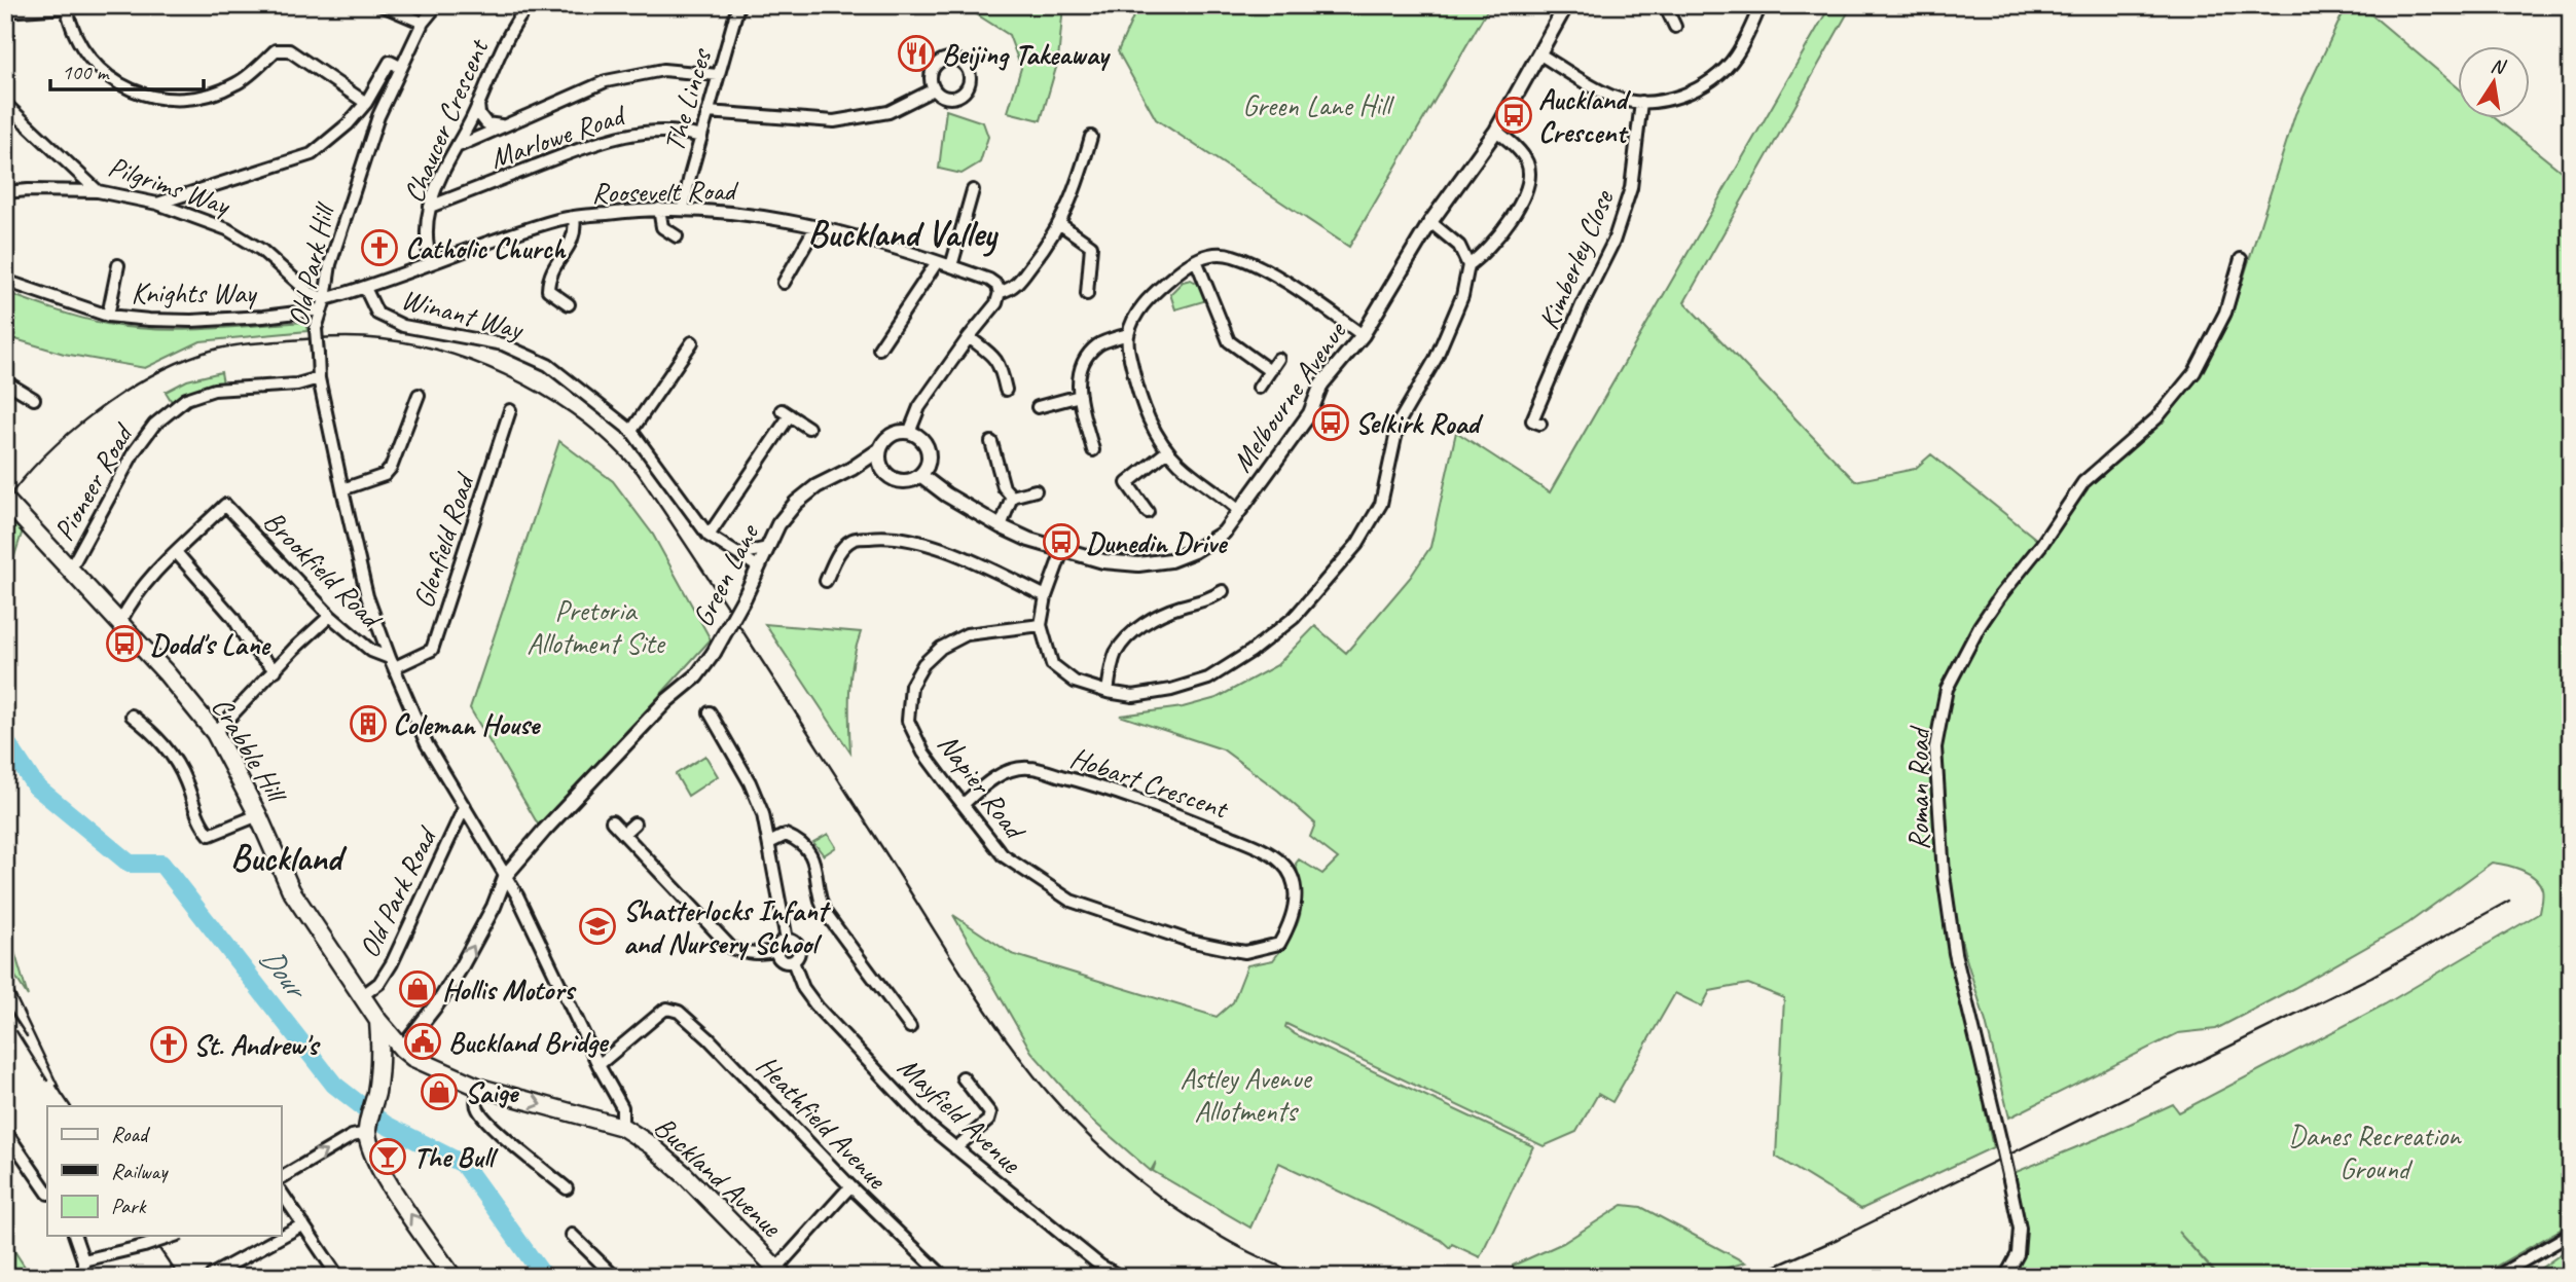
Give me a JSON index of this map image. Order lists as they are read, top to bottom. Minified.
{"streets":{"main road":["Crabble Hill","Buckland Avenue"],"street":["The Linces","Chaucer Crescent","Marlowe Road","Pilgrims Way","Roosevelt Road","Kimberley Close","Old Park Hill","Knights Way","Winant Way","Melbourne Avenue","Pioneer Road","Glenfield Road","Brookfield Road","Green Lane","Hobart Crescent","Napier Road","Roman Road","Old Park Road","Mayfield Avenue","Heathfield Avenue"]},"crossings":[["The Linces","Marlowe Road"],["The Linces","Roosevelt Road"],["Chaucer Crescent","Marlowe Road"],["Chaucer Crescent","Roosevelt Road"],["Pilgrims Way","Roosevelt Road"],["Pilgrims Way","Old Park Hill"],["Pilgrims Way","Knights Way"],["Roosevelt Road","Old Park Hill"],["Roosevelt Road","Knights Way"],["Roosevelt Road","Winant Way"],["Old Park Hill","Knights Way"],["Old Park Hill","Pioneer Road"],["Old Park Hill","Glenfield Road"],["Old Park Hill","Brookfield Road"],["Old Park Hill","Green Lane"],["Old Park Hill","Old Park Road"],["Old Park Hill","Heathfield Avenue"],["Old Park Hill","Buckland Avenue"],["Winant Way","Green Lane"],["Melbourne Avenue","Green Lane"],["Pioneer Road","Crabble Hill"],["Glenfield Road","Brookfield Road"],["Green Lane","Buckland Avenue"],["Crabble Hill","Old Park Road"],["Crabble Hill","Buckland Avenue"],["Hobart Crescent","Napier Road"]],"districts":["Buckland Valley","Buckland"],"water":["Dour"],"parks":["Green Lane Hill","Pretoria Allotment Site","Astley Avenue Allotments","Danes Recreation Ground"],"places":{"restaurant":["Beijing Takeaway"],"bus stop":["Auckland Crescent","Selkirk Road","Dunedin Drive","Dodd's Lane"],"church":["Catholic Church","St. Andrew's"],"building":["Coleman House"],"school or university":["Shatterlocks Infant and Nursery School"],"shop":["Hollis Motors","Saige"],"public building":["Buckland Bridge"],"bar":["The Bull"]},"legend":["Road","Railway","Park"],"scale_bar":"100 m","north":"top"}
